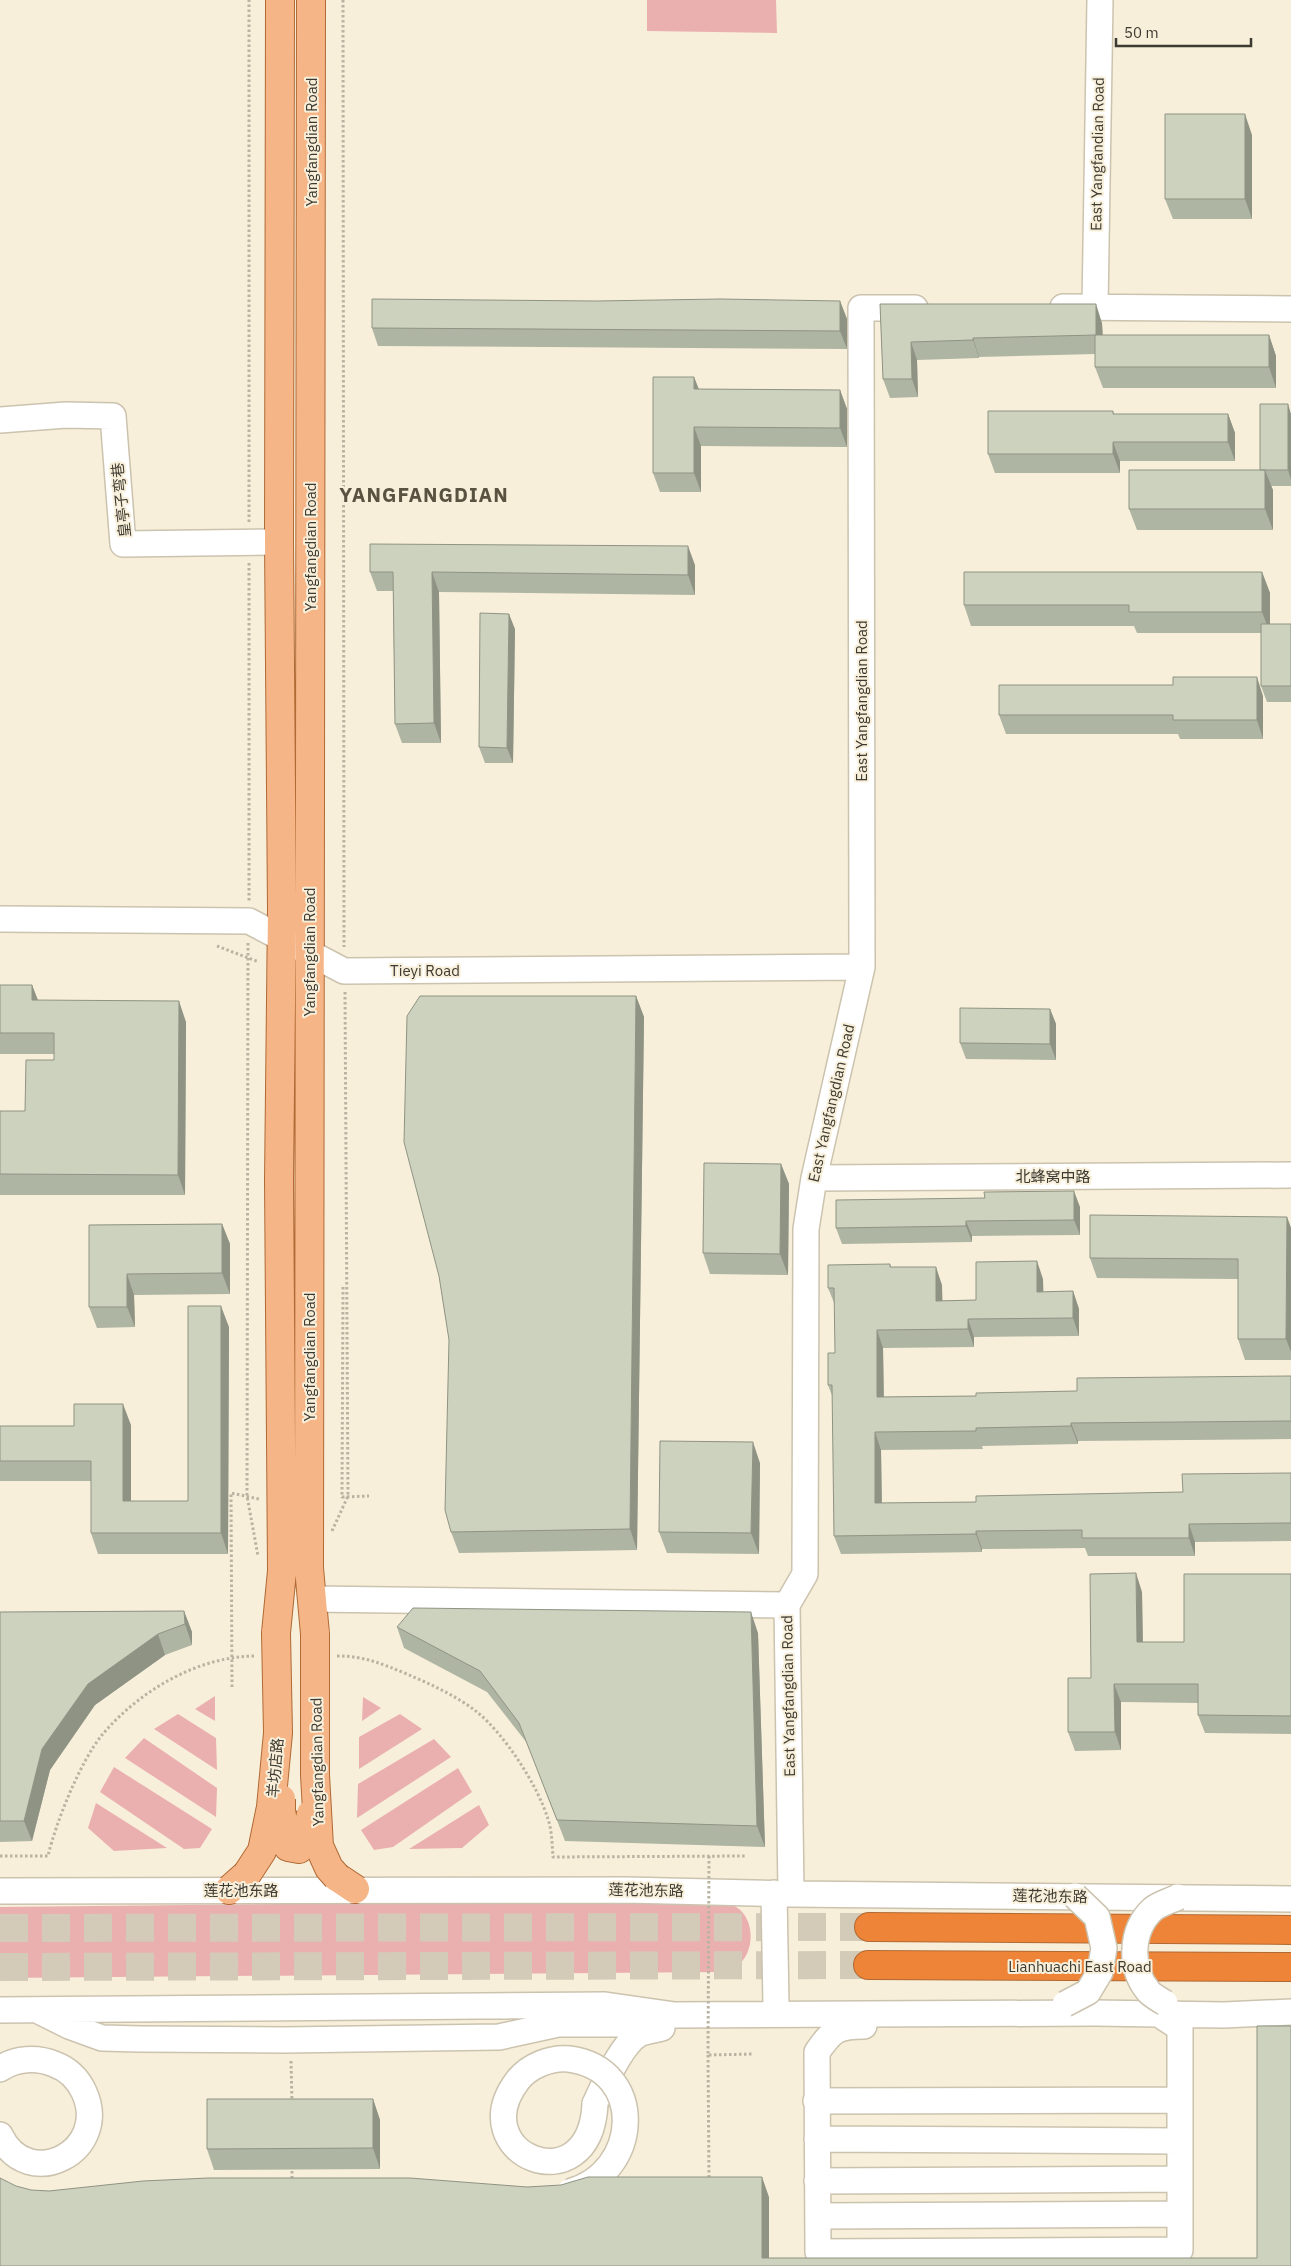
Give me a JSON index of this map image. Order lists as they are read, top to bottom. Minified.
{"streets":{"highway":["Lianhuachi East Road"],"main road":["Yangfangdian Road","羊坊店路"],"street":["East Yangfandian Road","皇亭子弯巷","East Yangfangdian Road","Tieyi Road","北蜂窝中路","莲花池东路"]},"crossings":[["Yangfangdian Road","皇亭子弯巷"],["Yangfangdian Road","Tieyi Road"],["Yangfangdian Road","羊坊店路"],["Yangfangdian Road","莲花池东路"],["East Yangfangdian Road","Tieyi Road"],["East Yangfangdian Road","北蜂窝中路"],["East Yangfangdian Road","莲花池东路"],["羊坊店路","莲花池东路"]],"districts":["YANGFANGDIAN"],"scale_bar":"50 m"}
